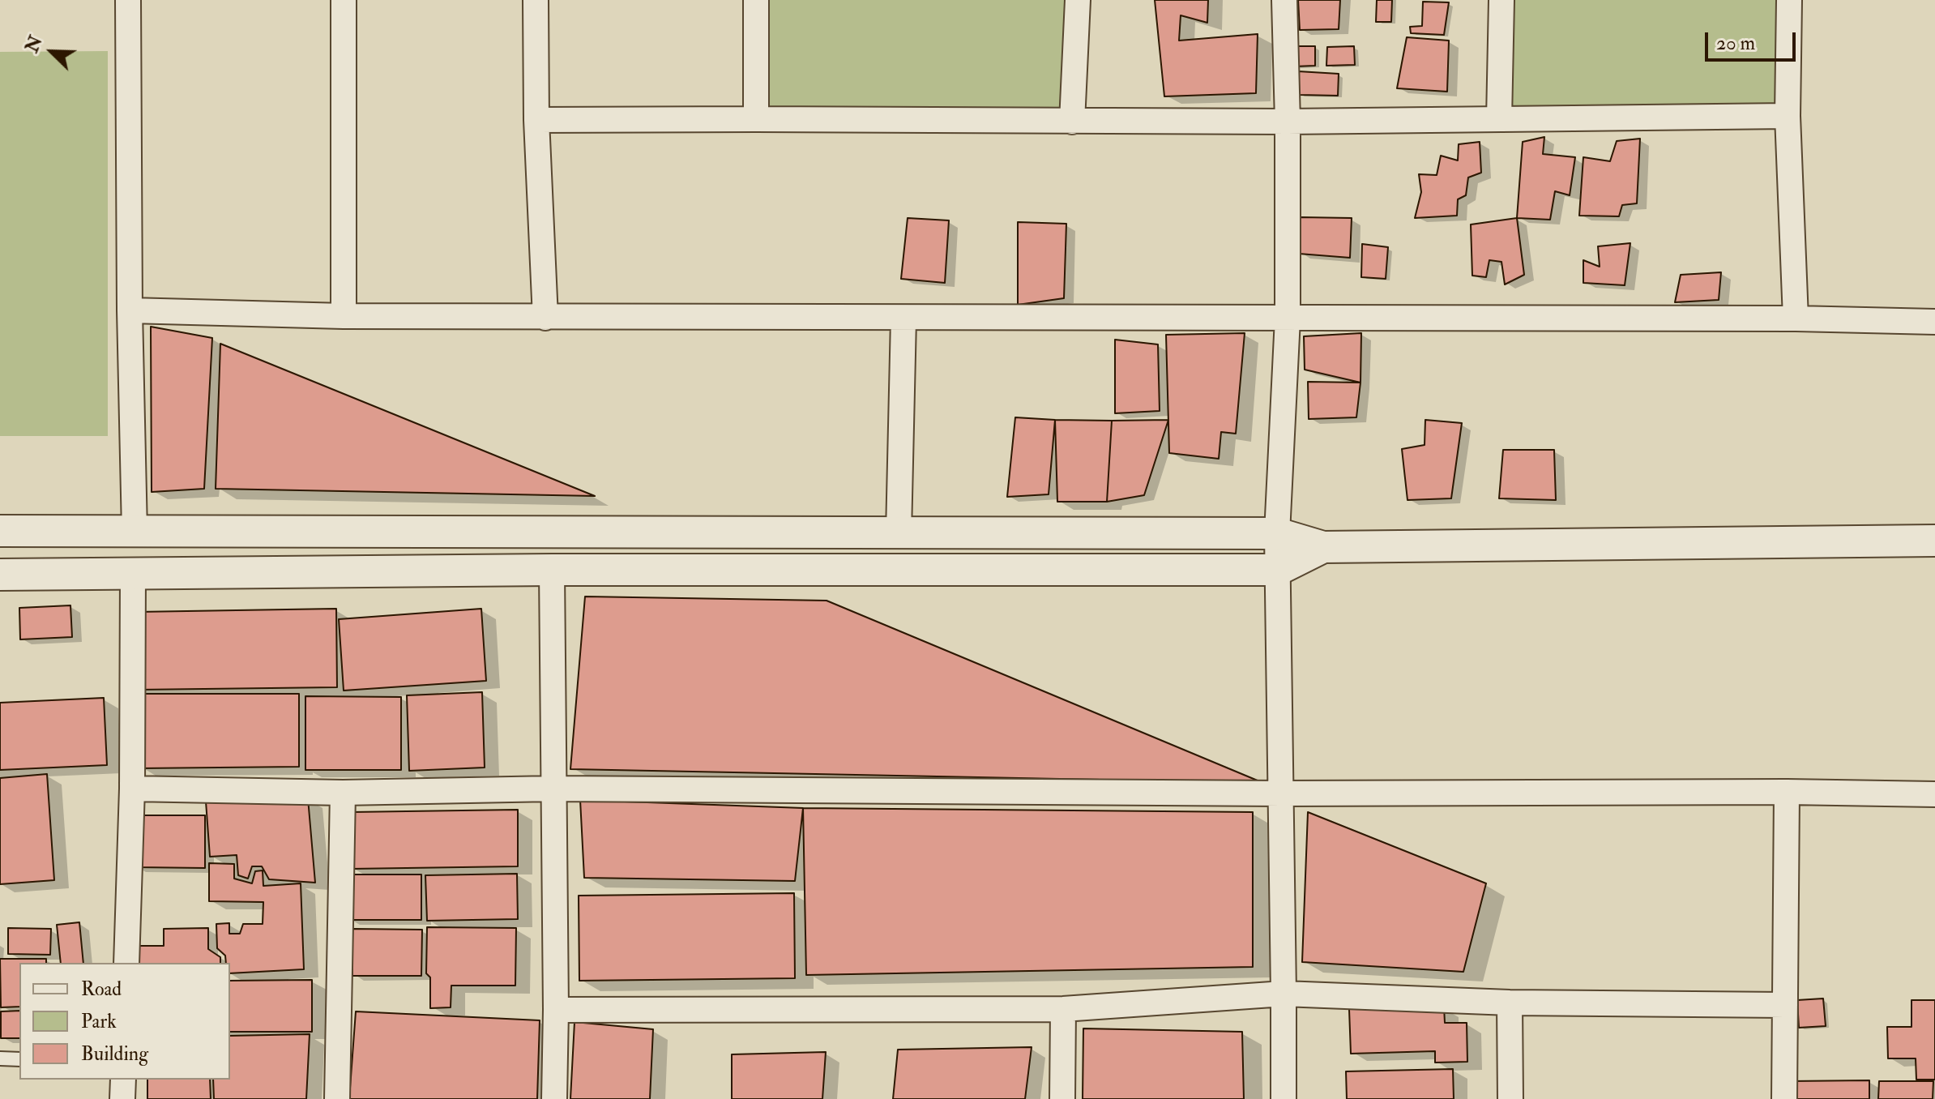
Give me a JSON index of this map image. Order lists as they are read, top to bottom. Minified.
{"legend":["Road","Park","Building"],"scale_bar":"20 m","north":"top left"}
